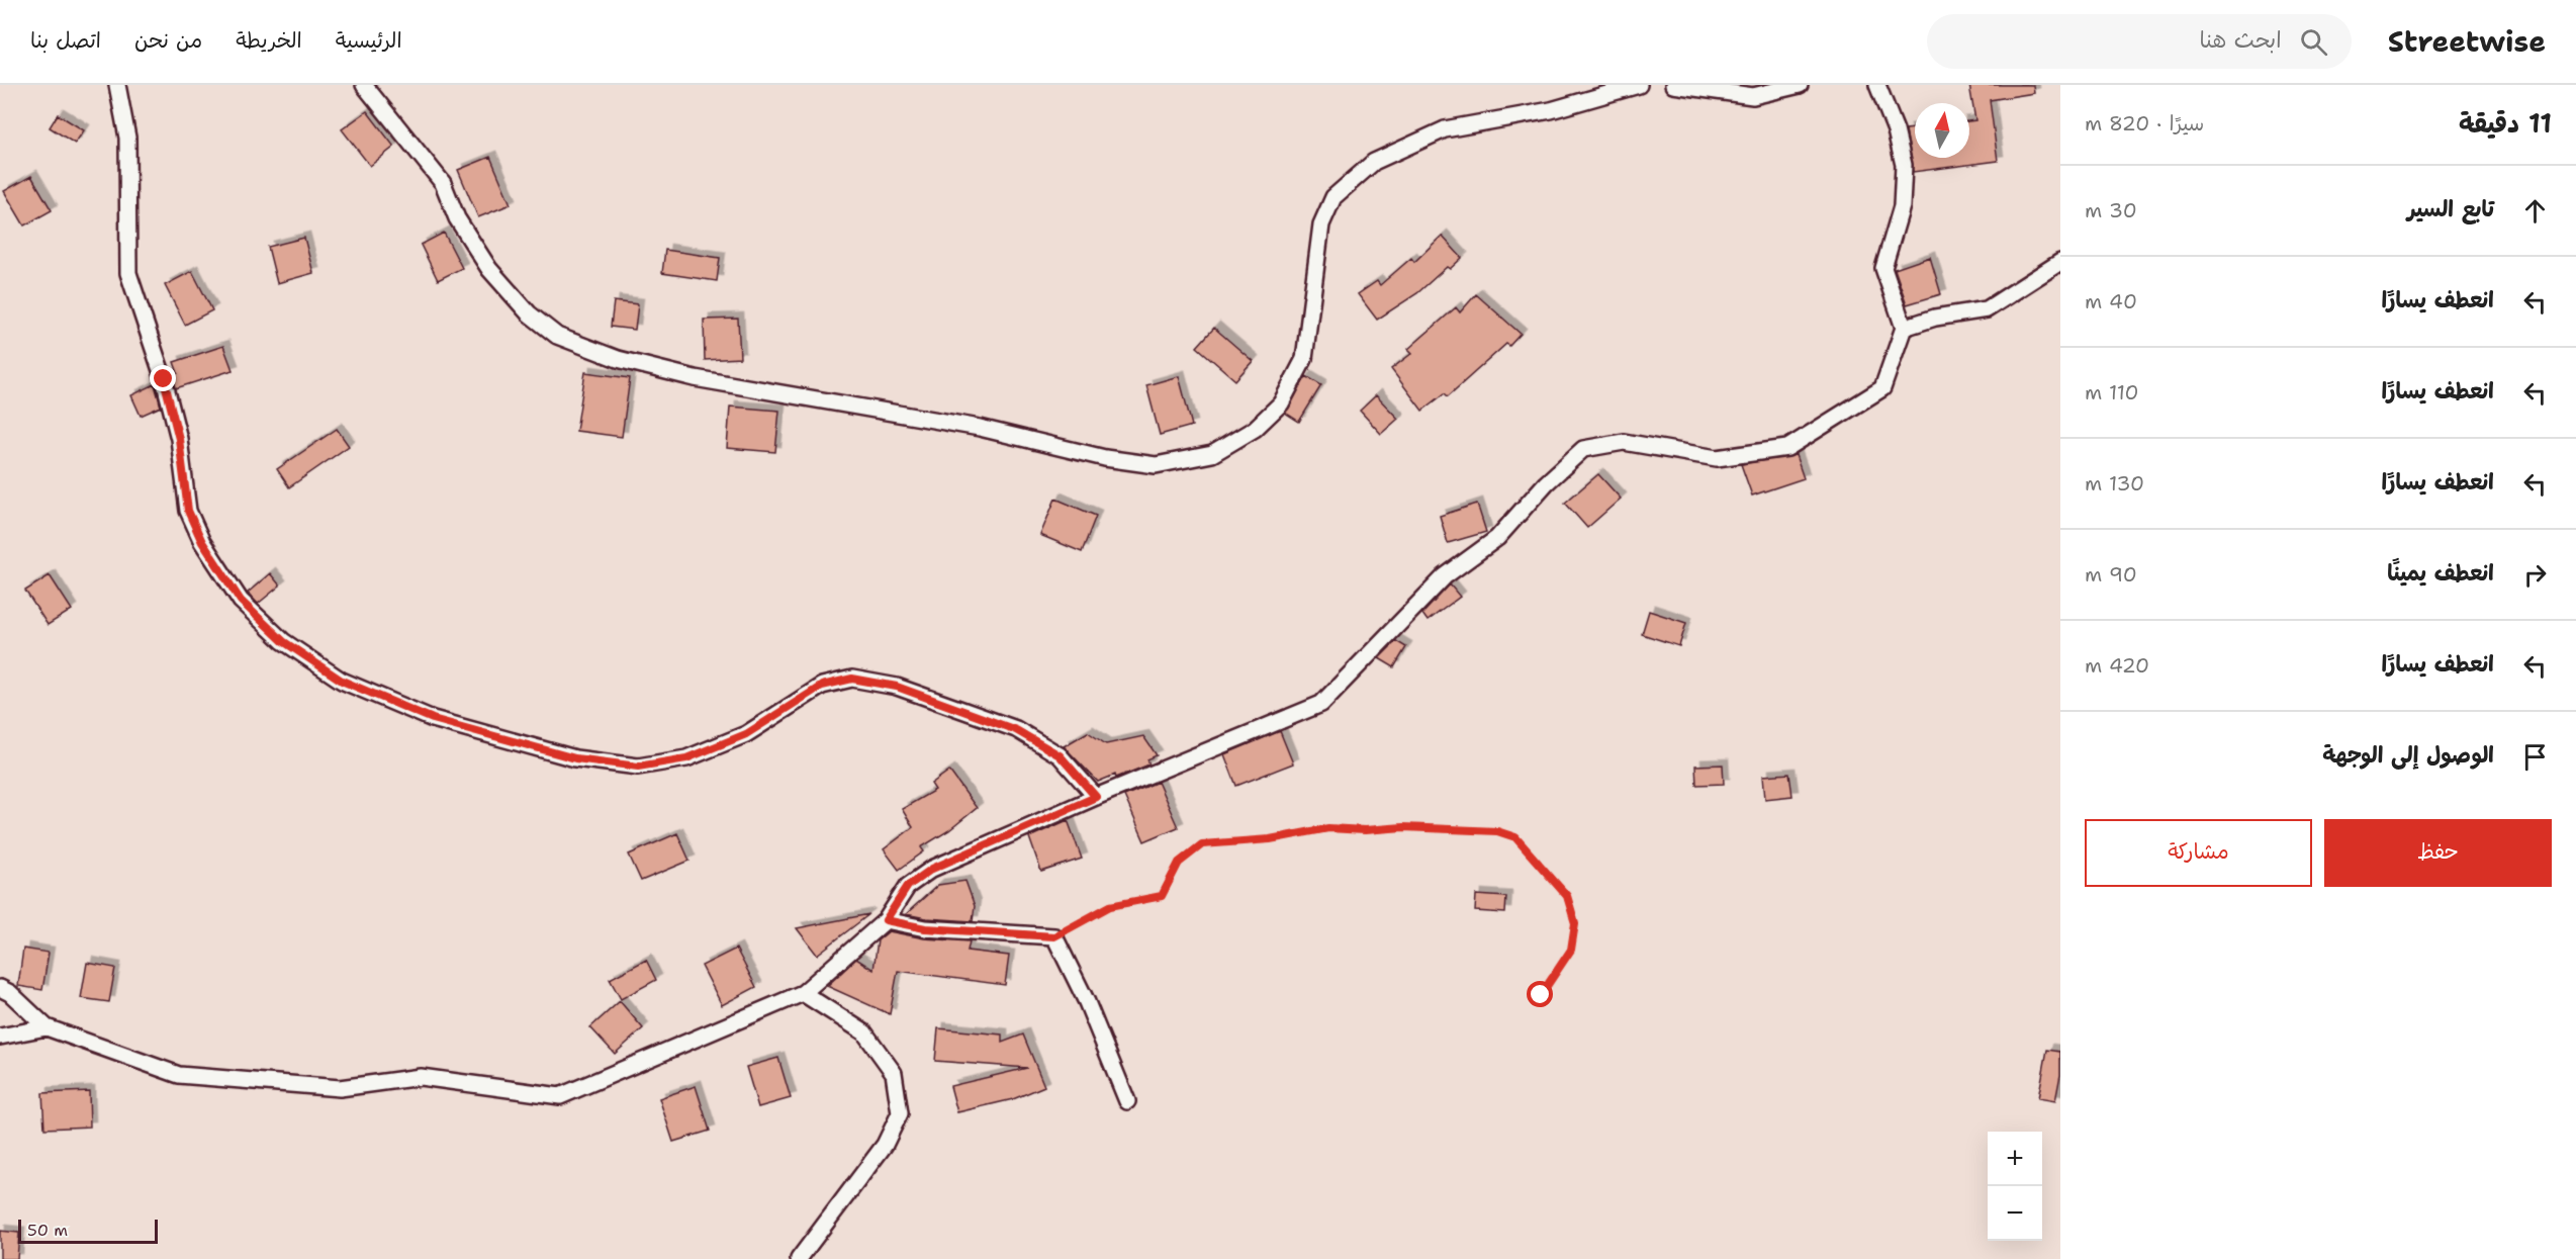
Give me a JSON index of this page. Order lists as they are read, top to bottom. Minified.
{"scale_bar":"50 m","north":"top","page":{"header":"Streetwise","search":"ابحث هنا","nav":["الرئيسية","الخريطة","من نحن","اتصل بنا"],"heading":["11 دقيقة","سيرًا · 820 m"],"list":[["تابع السير","30 m"],["انعطف يسارًا","40 m"],["انعطف يسارًا","110 m"],["انعطف يسارًا","130 m"],["انعطف يمينًا","90 m"],["انعطف يسارًا","420 m"],"الوصول إلى الوجهة"],"buttons":["حفظ","مشاركة"],"map_buttons":["+","−"],"scale":"50 m"}}
